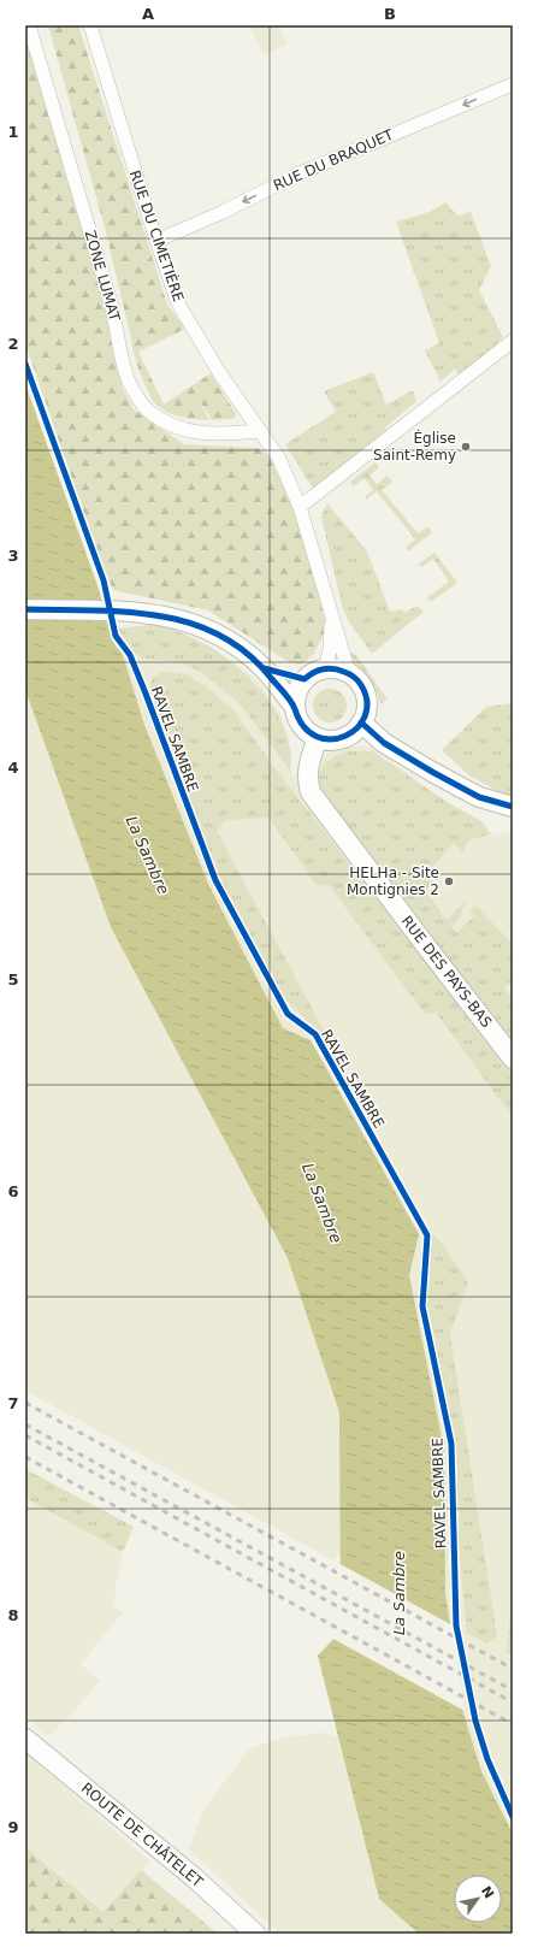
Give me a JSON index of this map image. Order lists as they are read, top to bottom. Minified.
{"streets":{"main road":["RUE DES PAYS-BAS","ROUTE DE CHÂTELET"],"street":["RUE DU BRAQUET","RUE DU CIMETIÈRE","ZONE LUMAT"],"cycle path":["RAVEL SAMBRE"]},"crossings":[["RUE DU BRAQUET","RUE DU CIMETIÈRE"],["RUE DU CIMETIÈRE","ZONE LUMAT"],["RUE DU CIMETIÈRE","RUE DES PAYS-BAS"]],"one_way":["RUE DU BRAQUET"],"water":["La Sambre"],"places":["Église Saint-Remy","HELHa - Site Montignies 2"],"north":"top right","grid":{"columns":["A","B"],"rows":["1","2","3","4","5","6","7","8","9"]}}
